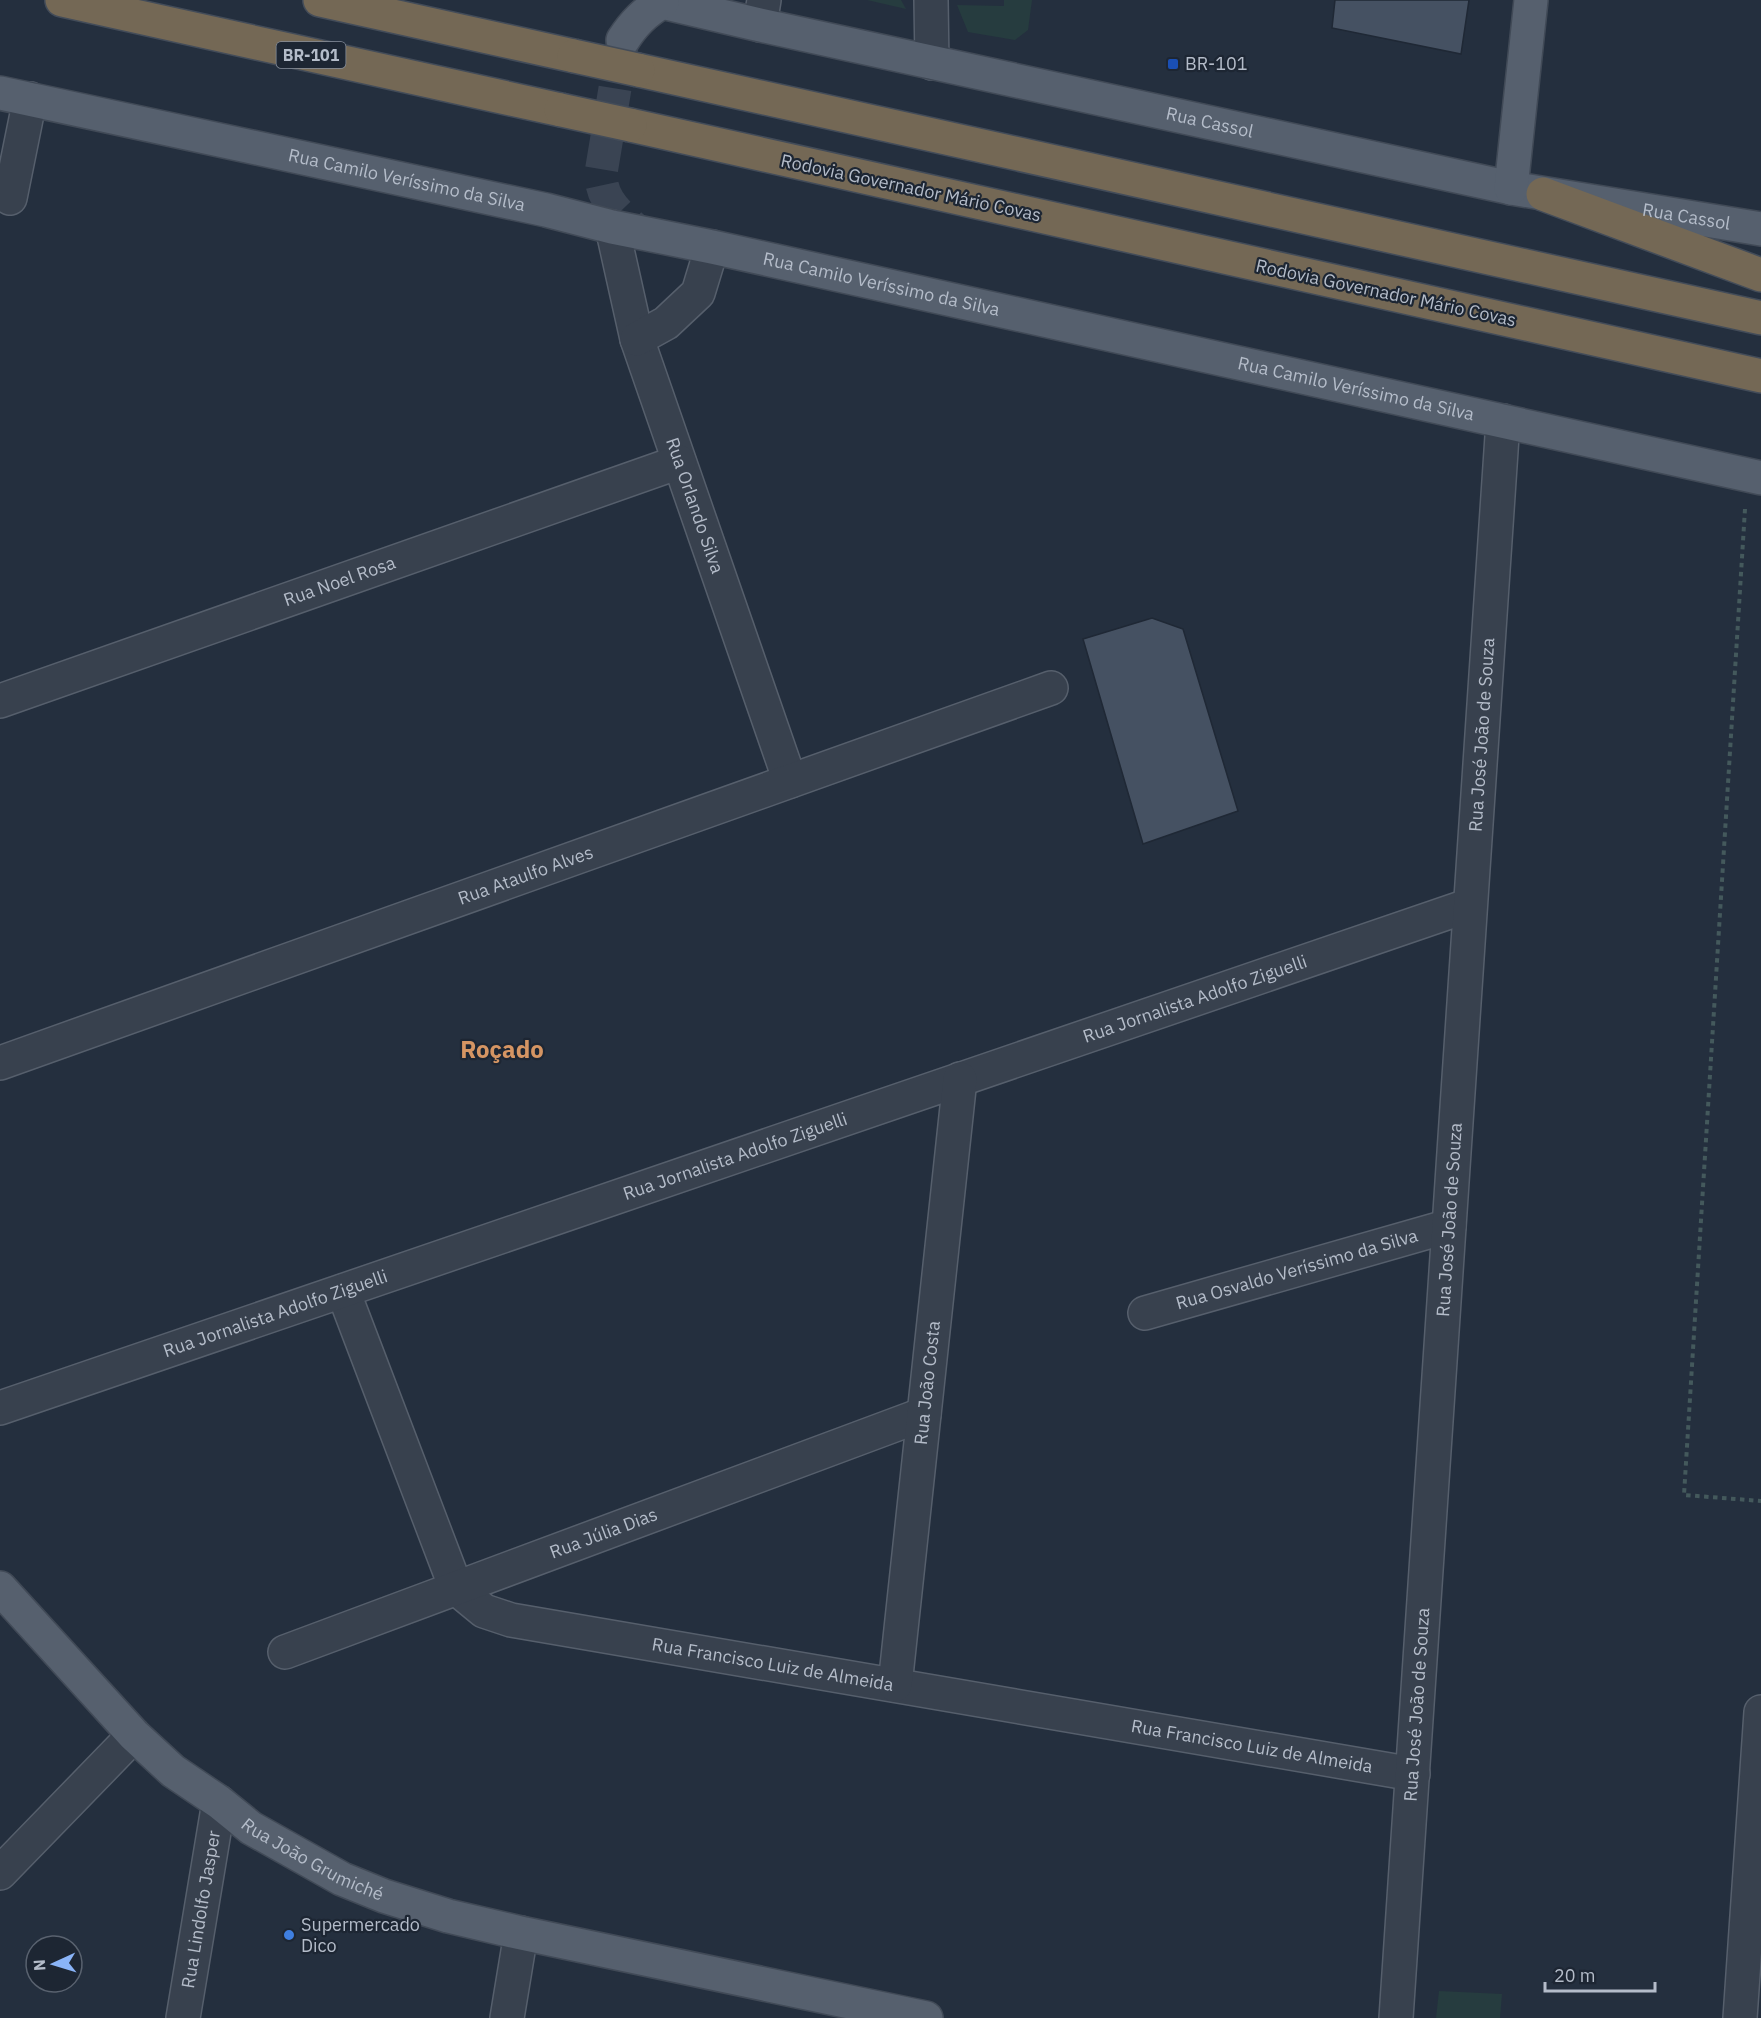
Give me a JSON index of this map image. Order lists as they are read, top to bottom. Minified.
{"streets":{"highway":["BR-101","Rodovia Governador Mário Covas"],"main road":["Rua Cassol","Rua Camilo Veríssimo da Silva","Rua João Grumiché"],"street":["Rua Orlando Silva","Rua Noel Rosa","Rua José João de Souza","Rua Ataulfo Alves","Rua Jornalista Adolfo Ziguelli","Rua Osvaldo Veríssimo da Silva","Rua João Costa","Rua Júlia Dias","Rua Francisco Luiz de Almeida","Rua Lindolfo Jasper"]},"crossings":[["Rua Camilo Veríssimo da Silva","Rua Orlando Silva"],["Rua Camilo Veríssimo da Silva","Rua José João de Souza"],["Rua Orlando Silva","Rua Noel Rosa"],["Rua Orlando Silva","Rua Ataulfo Alves"],["Rua José João de Souza","Rua Jornalista Adolfo Ziguelli"],["Rua José João de Souza","Rua Osvaldo Veríssimo da Silva"],["Rua José João de Souza","Rua Francisco Luiz de Almeida"],["Rua Jornalista Adolfo Ziguelli","Rua João Costa"],["Rua Jornalista Adolfo Ziguelli","Rua Francisco Luiz de Almeida"],["Rua João Costa","Rua Júlia Dias"],["Rua João Costa","Rua Francisco Luiz de Almeida"],["Rua Júlia Dias","Rua Francisco Luiz de Almeida"],["Rua João Grumiché","Rua Lindolfo Jasper"]],"districts":["Roçado"],"places":{"transit":["BR-101"],"other":["Supermercado Dico"]},"scale_bar":"20 m","north":"left"}
